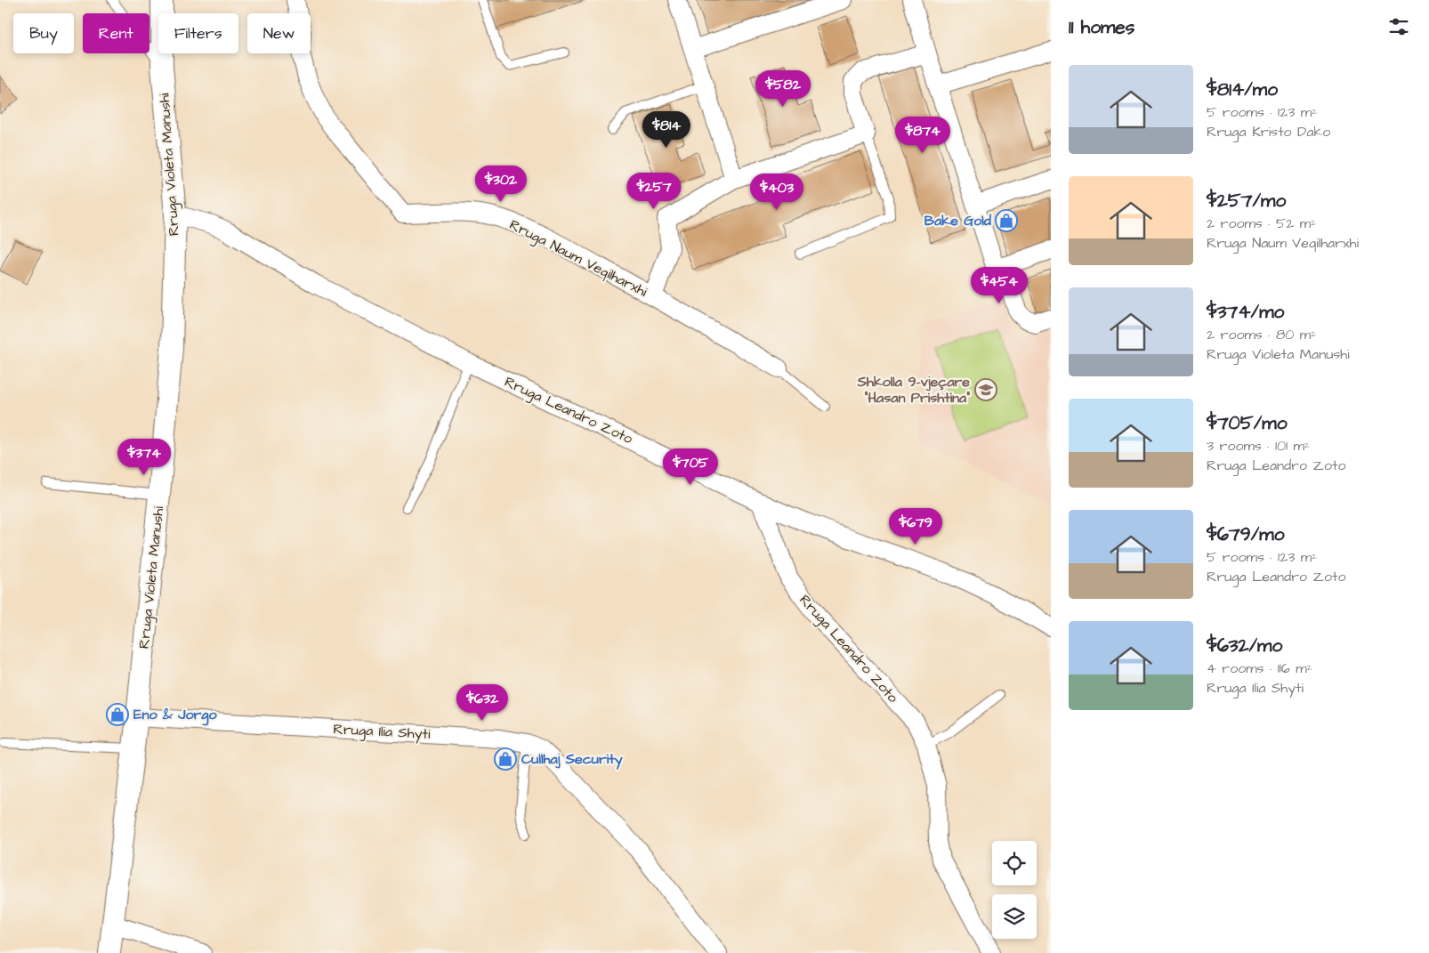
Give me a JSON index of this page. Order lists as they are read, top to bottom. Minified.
{"streets":{"street":["Rruga Violeta Manushi","Rruga Naum Veqilharxhi","Rruga Leandro Zoto","Rruga Ilia Shyti"]},"crossings":[["Rruga Violeta Manushi","Rruga Leandro Zoto"],["Rruga Violeta Manushi","Rruga Ilia Shyti"]],"places":{"shop":["Bake Gold","Eno & Jorgo","Cullhaj Security"],"school or university":["Shkolla 9-vjeçare \"Hasan Prishtina\""]},"page":{"heading":"11 homes","chip":["Buy","Rent","Filters","New"],"list":[{"name":"$814/mo","note":"5 rooms · 123 m² · Rruga Kristo Dako"},{"name":"$257/mo","note":"2 rooms · 52 m² · Rruga Naum Veqilharxhi"},{"name":"$374/mo","note":"2 rooms · 80 m² · Rruga Violeta Manushi"},{"name":"$705/mo","note":"3 rooms · 101 m² · Rruga Leandro Zoto"},{"name":"$679/mo","note":"5 rooms · 123 m² · Rruga Leandro Zoto"},{"name":"$632/mo","note":"4 rooms · 116 m² · Rruga Ilia Shyti"}],"price":["$582","$814","$874","$302","$257","$403","$454","$374","$705","$679","$632"]}}
